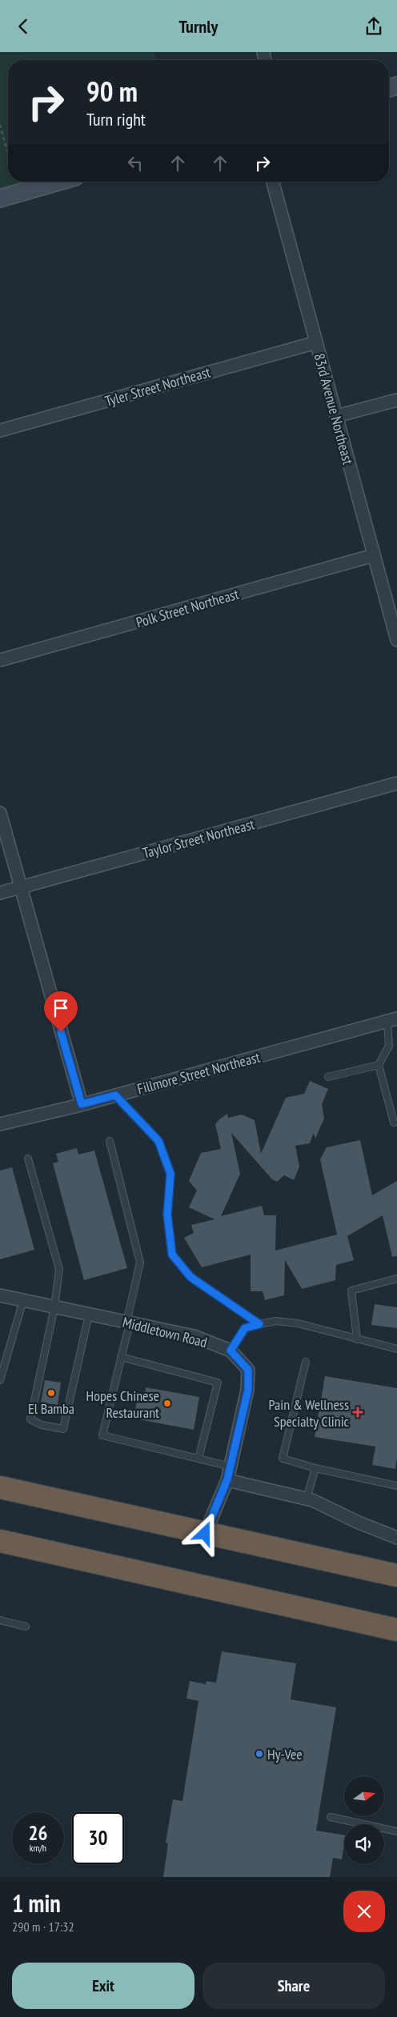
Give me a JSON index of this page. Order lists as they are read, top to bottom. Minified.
{"streets":{"street":["Tyler Street Northeast","83rd Avenue Northeast","Polk Street Northeast","Taylor Street Northeast","Fillmore Street Northeast","Middletown Road"]},"crossings":[["Tyler Street Northeast","83rd Avenue Northeast"],["83rd Avenue Northeast","Polk Street Northeast"]],"places":{"other":["El Bamba","Hopes Chinese Restaurant","Hy-Vee"],"health":["Pain & Wellness Specialty Clinic"]},"north":"right","page":{"header":"Turnly","turn":["90 m","Turn right"],"speed":"26 km/h","limit":"30","heading":["1 min","290 m · 17:32"],"buttons":["Exit","Share"]}}
